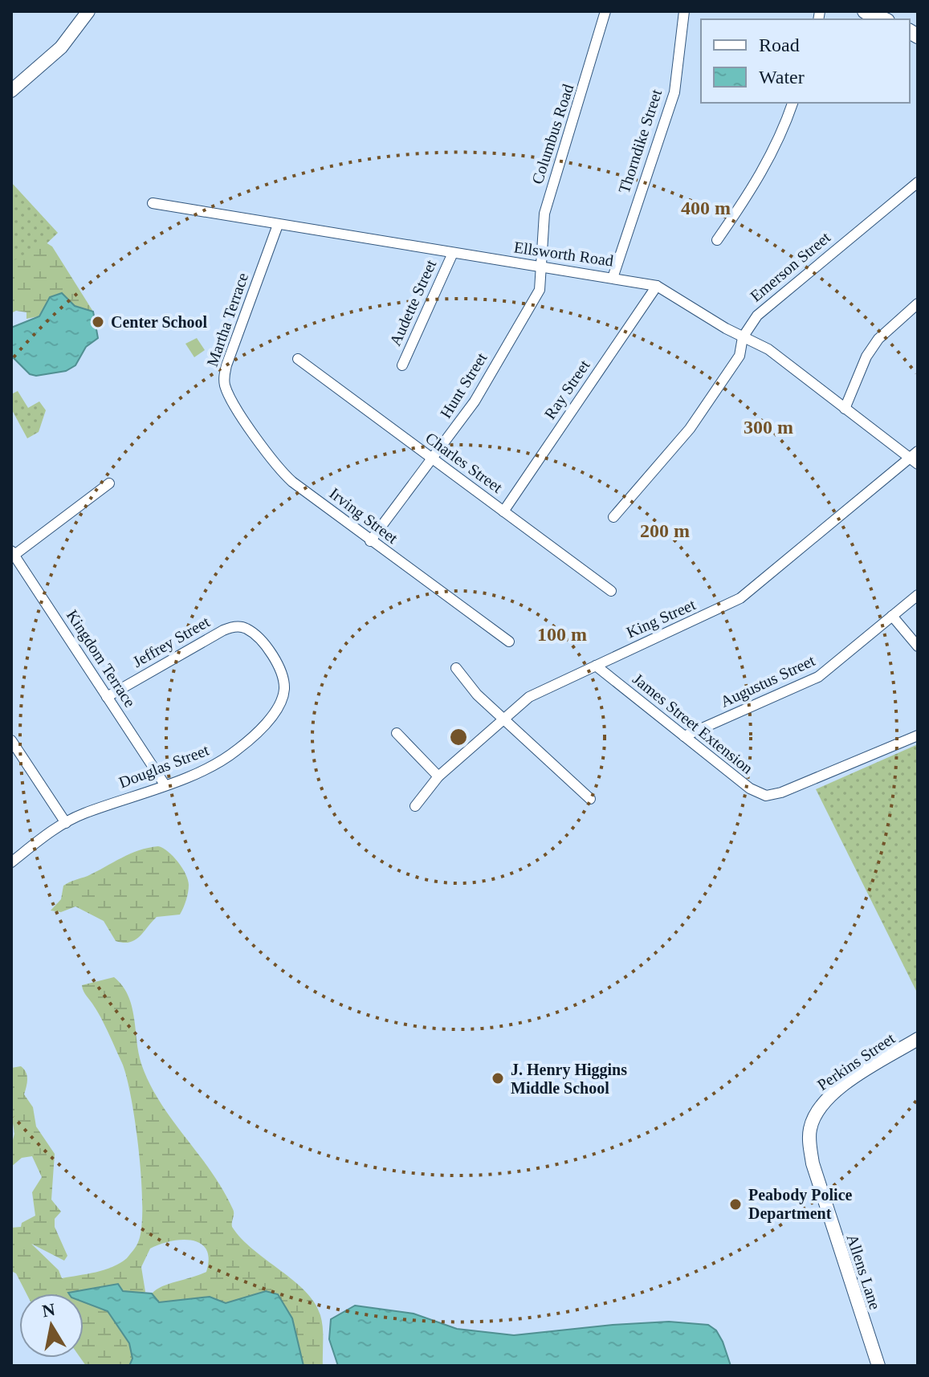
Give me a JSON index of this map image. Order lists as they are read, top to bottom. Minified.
{"streets":{"street":["Columbus Road","Thorndike Street","Ellsworth Road","Emerson Street","Audette Street","Martha Terrace","Hunt Street","Ray Street","Charles Street","Irving Street","King Street","Jeffrey Street","Kingdom Terrace","Augustus Street","James Street Extension","Douglas Street","Perkins Street","Allens Lane"]},"crossings":[["Columbus Road","Ellsworth Road"],["Columbus Road","Hunt Street"],["Thorndike Street","Ellsworth Road"],["Ellsworth Road","Emerson Street"],["Ellsworth Road","Audette Street"],["Ellsworth Road","Martha Terrace"],["Ellsworth Road","Hunt Street"],["Ellsworth Road","Ray Street"],["Ellsworth Road","King Street"],["Martha Terrace","Irving Street"],["Hunt Street","Charles Street"],["Hunt Street","Irving Street"],["Ray Street","Charles Street"],["King Street","James Street Extension"],["Jeffrey Street","Kingdom Terrace"],["Jeffrey Street","Douglas Street"],["Kingdom Terrace","Douglas Street"],["Augustus Street","James Street Extension"],["Perkins Street","Allens Lane"]],"places":["Center School","J. Henry Higgins Middle School","Peabody Police Department"],"legend":["Road","Water"],"north":"top","rings":["400 m","300 m","200 m","100 m"]}
